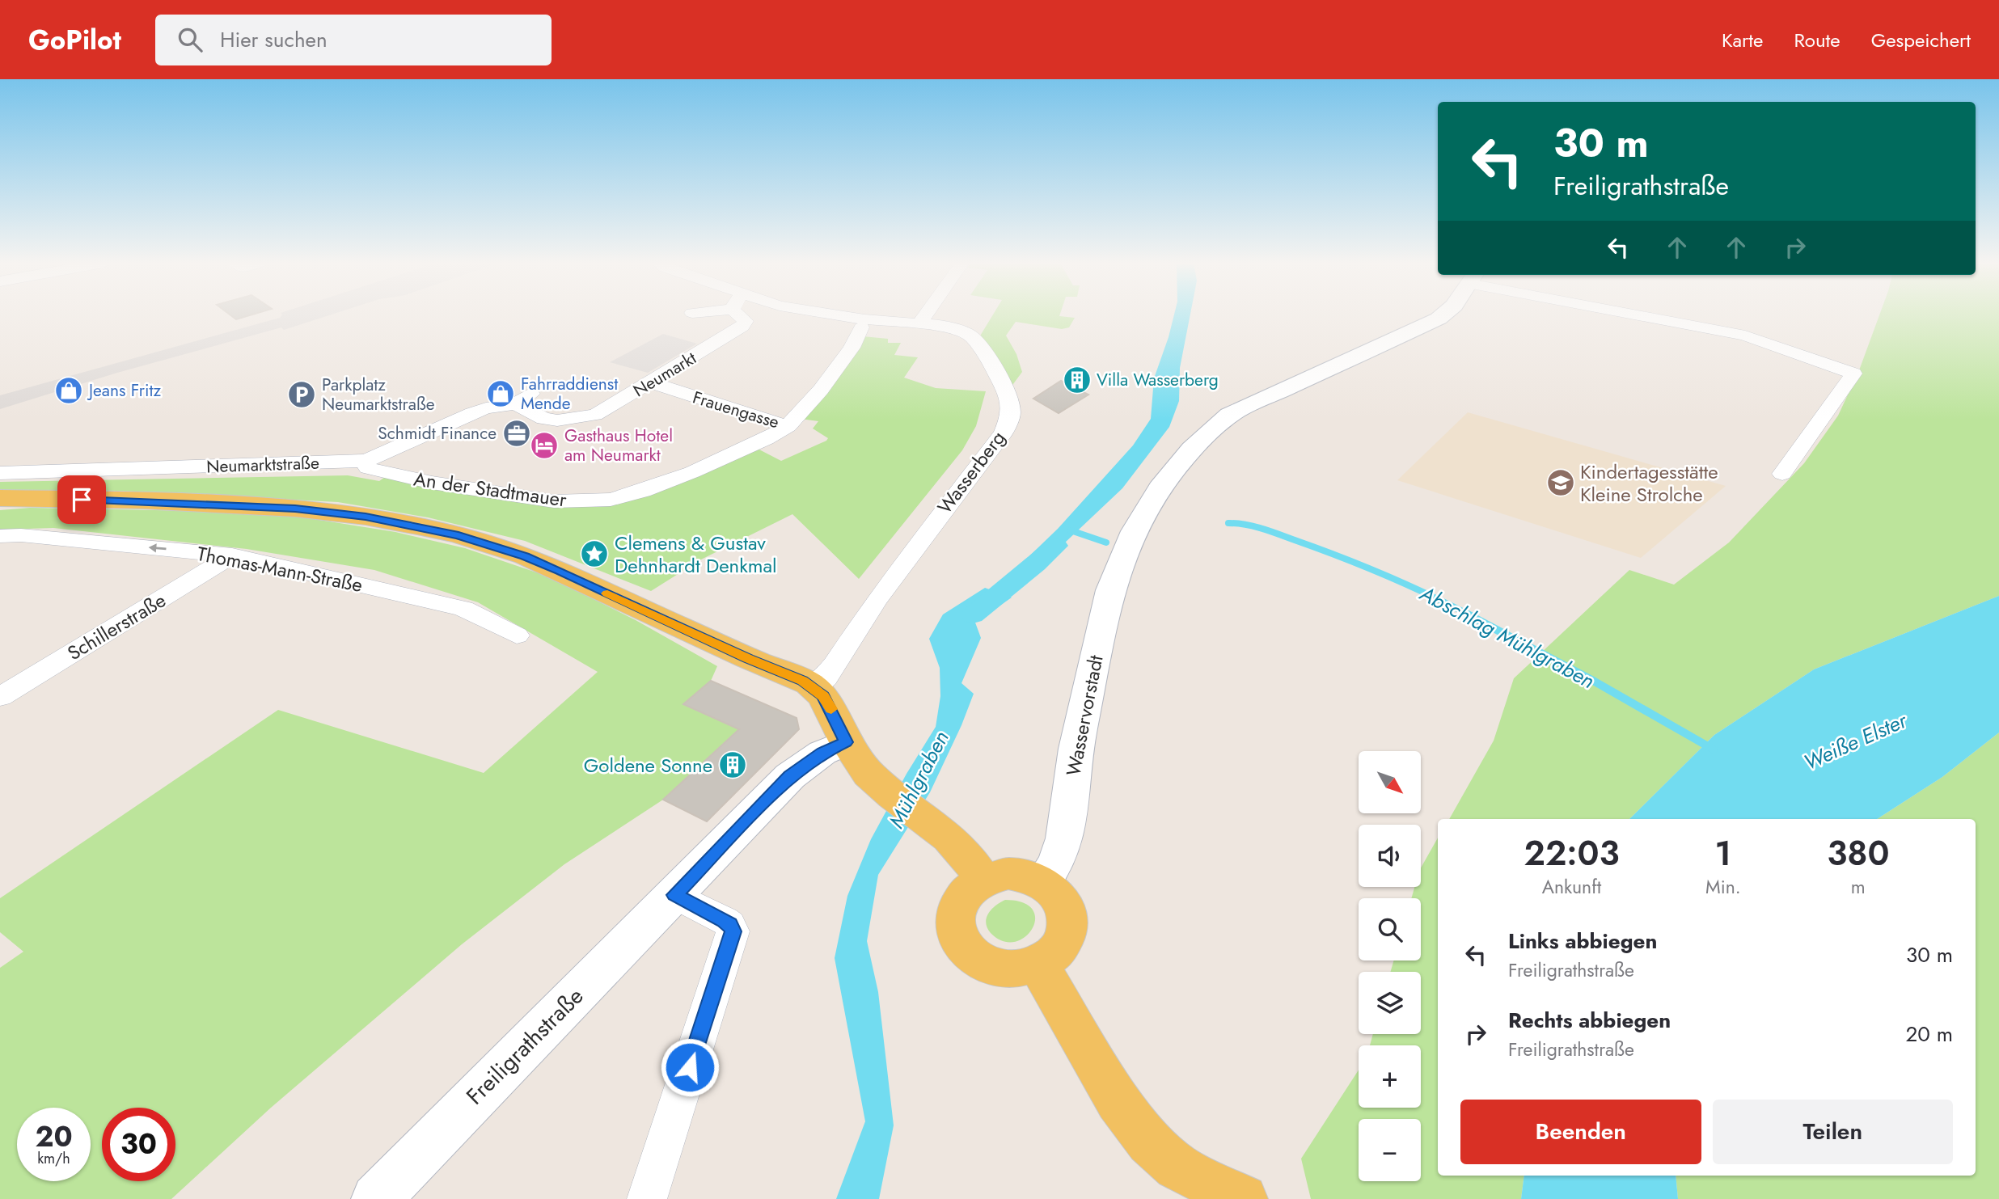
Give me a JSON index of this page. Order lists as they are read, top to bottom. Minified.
{"streets":{"street":["Neumarkt","Frauengasse","Neumarktstraße","Wasserberg","An der Stadtmauer","Thomas-Mann-Straße","Schillerstraße","Wasservorstadt","Freiligrathstraße"]},"crossings":[["Neumarkt","Frauengasse"],["Neumarkt","Neumarktstraße"],["Frauengasse","An der Stadtmauer"],["Neumarktstraße","An der Stadtmauer"],["Wasserberg","An der Stadtmauer"],["Thomas-Mann-Straße","Schillerstraße"]],"one_way":["Thomas-Mann-Straße"],"water":["Abschlag Mühlgraben","Weiße Elster","Mühlgraben"],"places":{"building":["Villa Wasserberg","Goldene Sonne"],"shop":["Jeans Fritz","Fahrraddienst Mende"],"parking":["Parkplatz Neumarktstraße"],"office":["Schmidt Finance"],"hotel":["Gasthaus Hotel am Neumarkt"],"school or university":["Kindertagesstätte Kleine Strolche"],"place":["Clemens & Gustav Dehnhardt Denkmal"]},"north":"bottom right","page":{"header":"GoPilot","search":"Hier suchen","nav":["Karte","Route","Gespeichert"],"turn":["30 m","Freiligrathstraße"],"map_buttons":["+","−"],"eta":["22:03","Ankunft","1","Min.","380","m"],"list":[{"name":"Links abbiegen","note":"Freiligrathstraße","value":"30 m"},{"name":"Rechts abbiegen","note":"Freiligrathstraße","value":"20 m"}],"buttons":["Beenden","Teilen"],"speed":"20 km/h","limit":"30"}}
